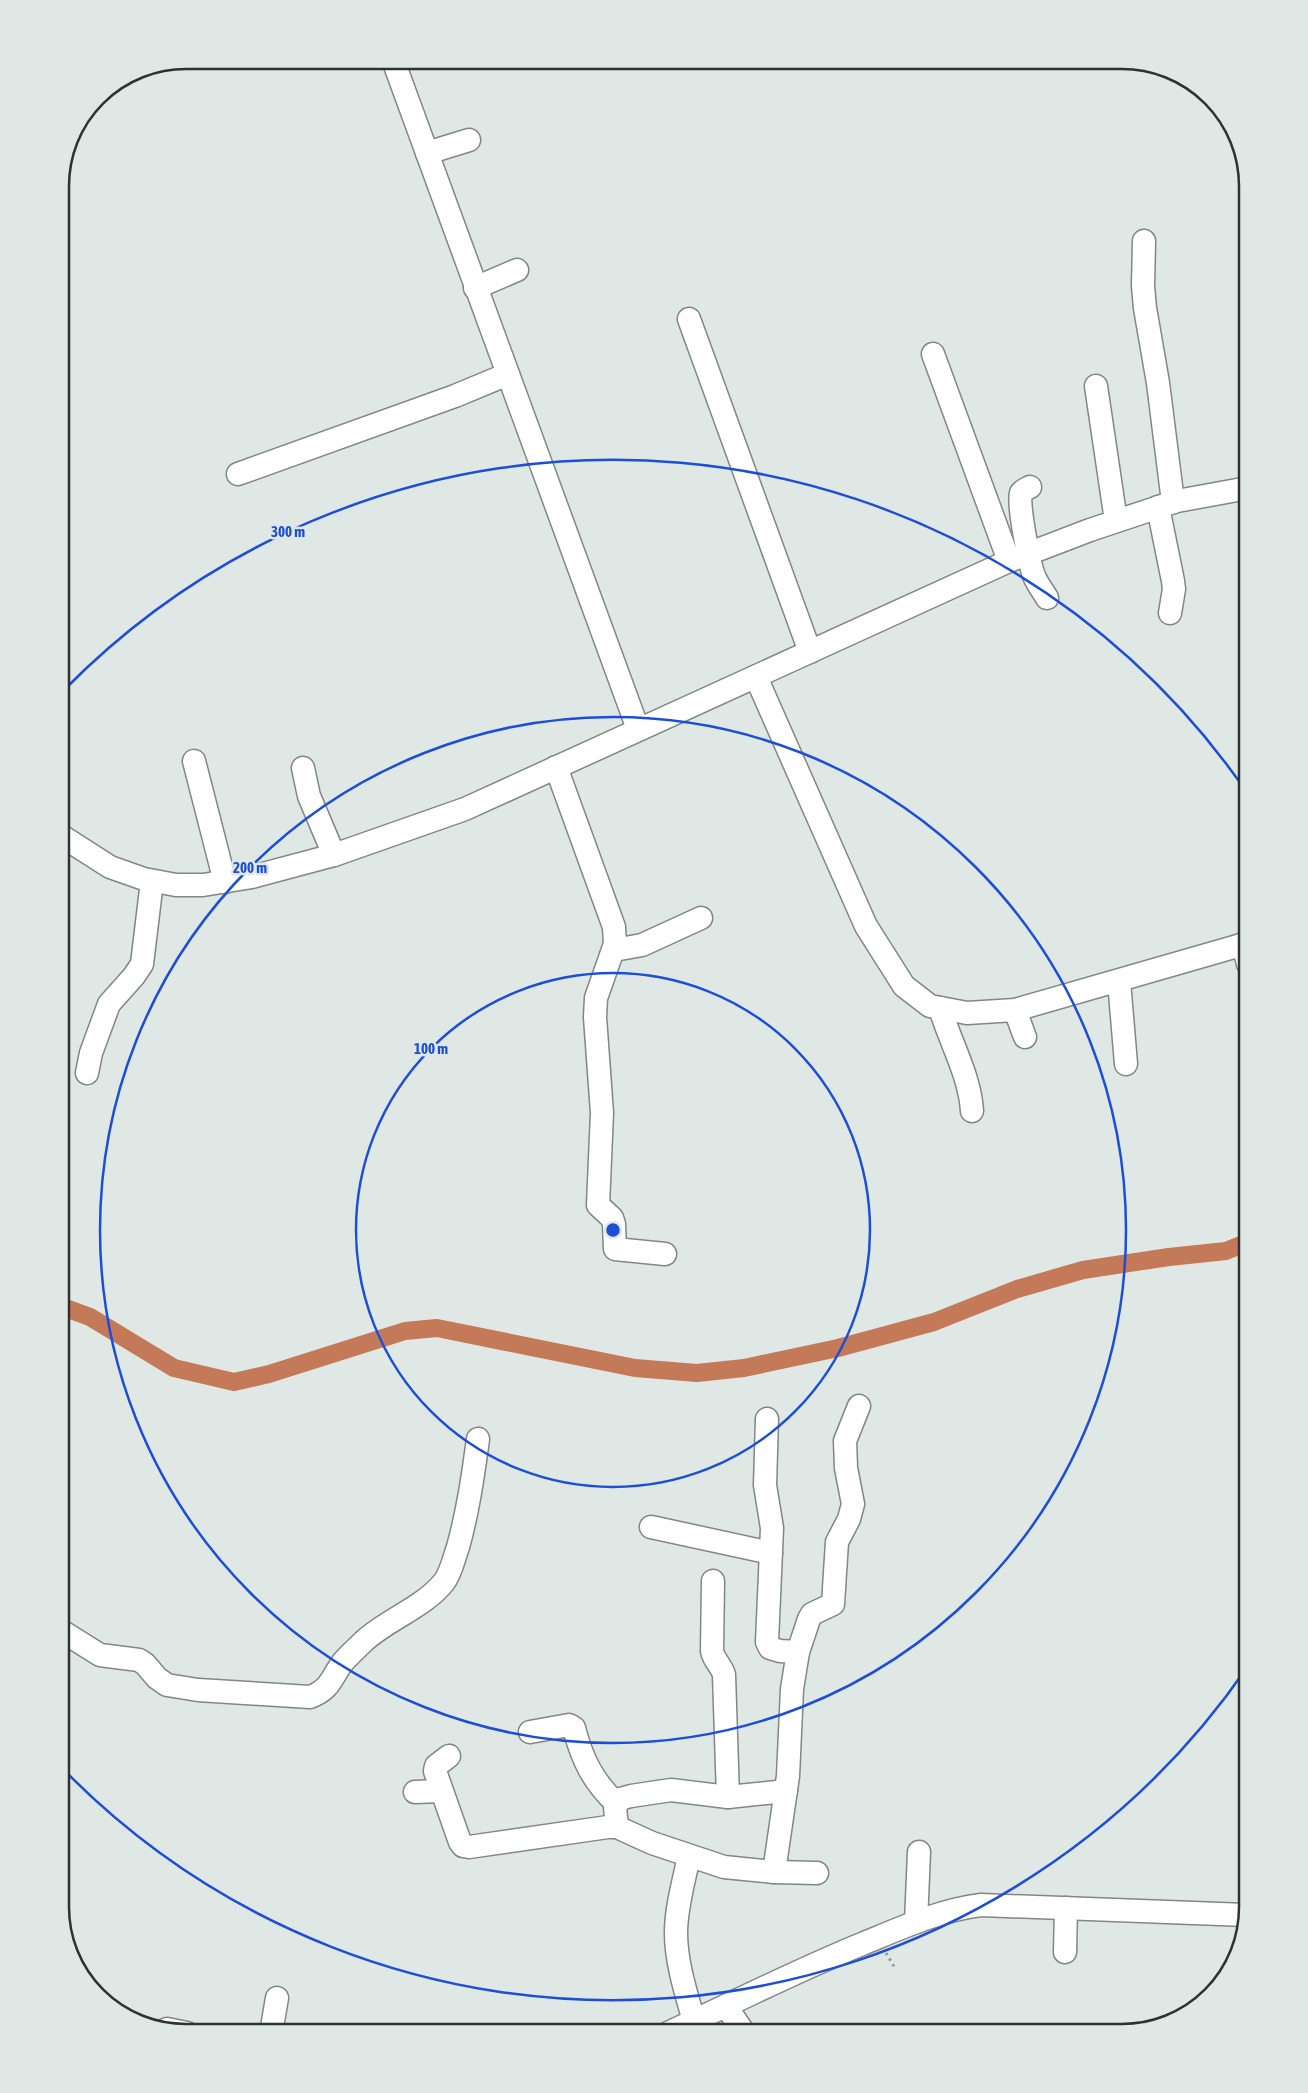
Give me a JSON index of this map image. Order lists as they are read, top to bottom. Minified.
{"rings":["300 m","200 m","100 m"]}
